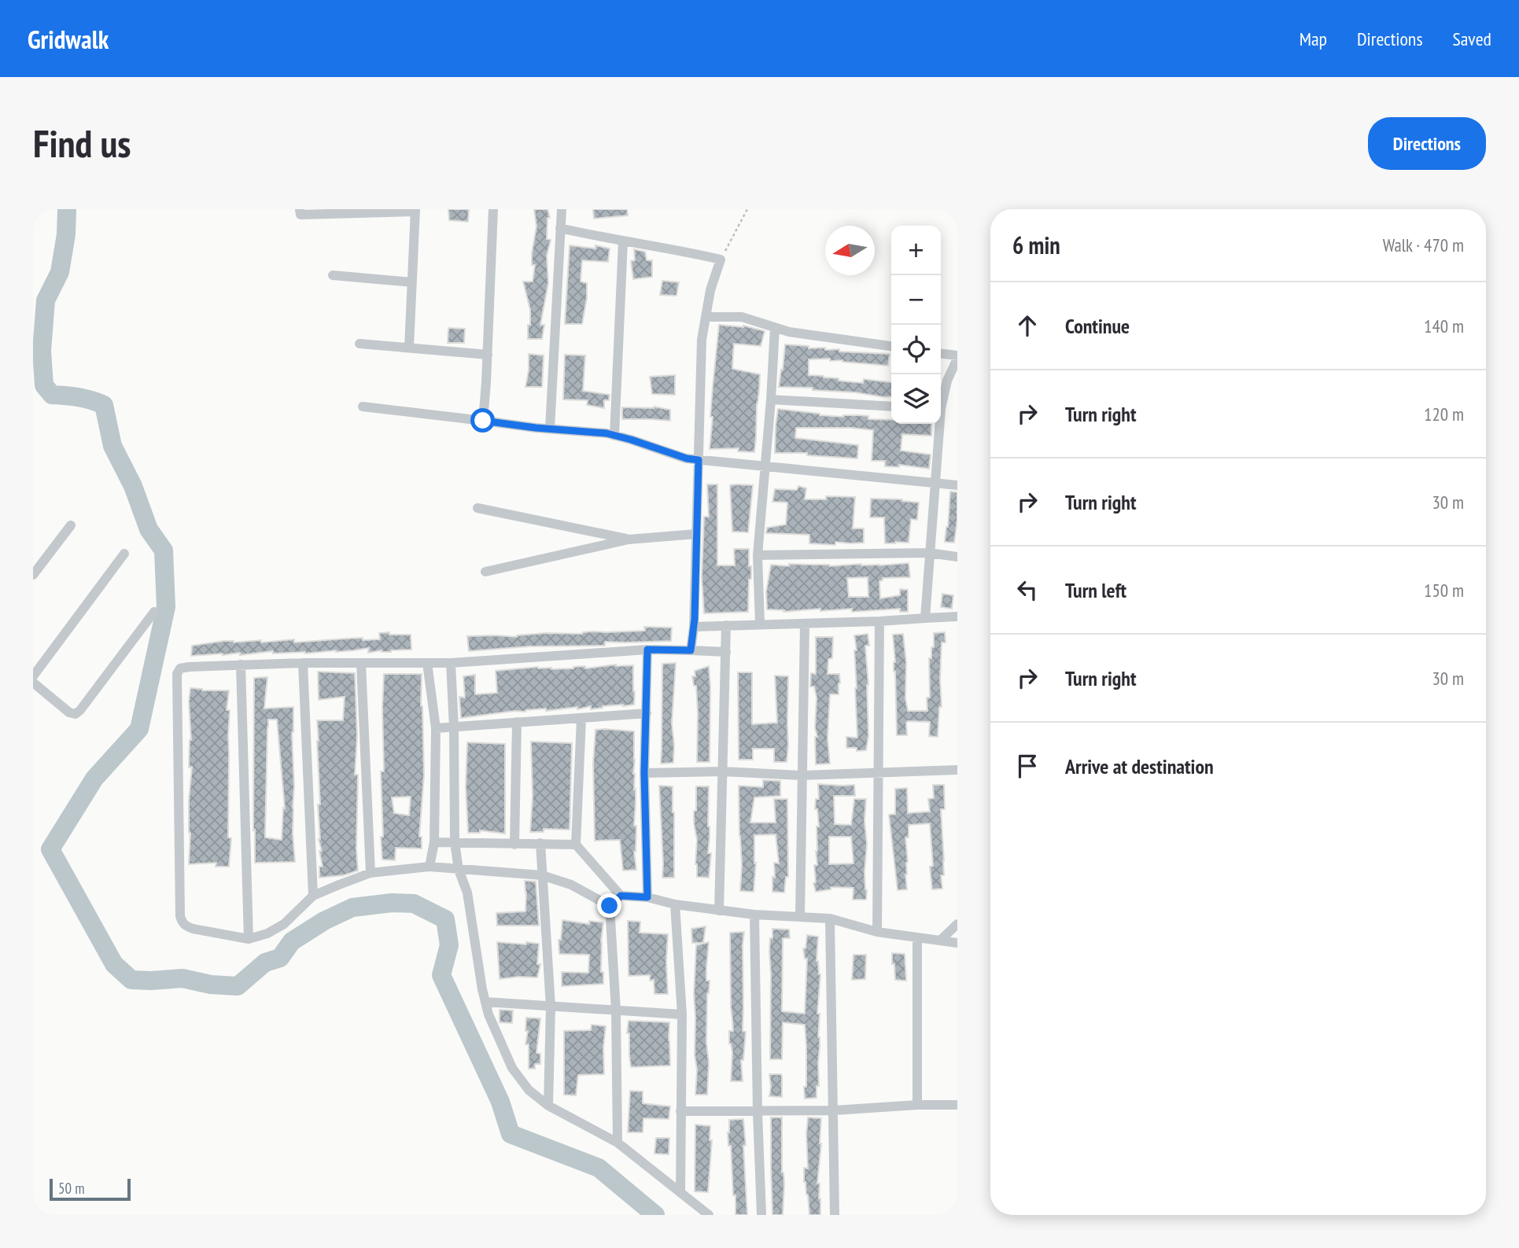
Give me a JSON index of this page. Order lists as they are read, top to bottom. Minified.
{"scale_bar":"50 m","north":"left","page":{"header":"Gridwalk","nav":["Map","Directions","Saved"],"buttons":"Directions","title":"Find us","heading":["6 min","Walk · 470 m"],"map_buttons":["+","−"],"list":[["Continue","140 m"],["Turn right","120 m"],["Turn right","30 m"],["Turn left","150 m"],["Turn right","30 m"],"Arrive at destination"],"scale":"50 m"}}
